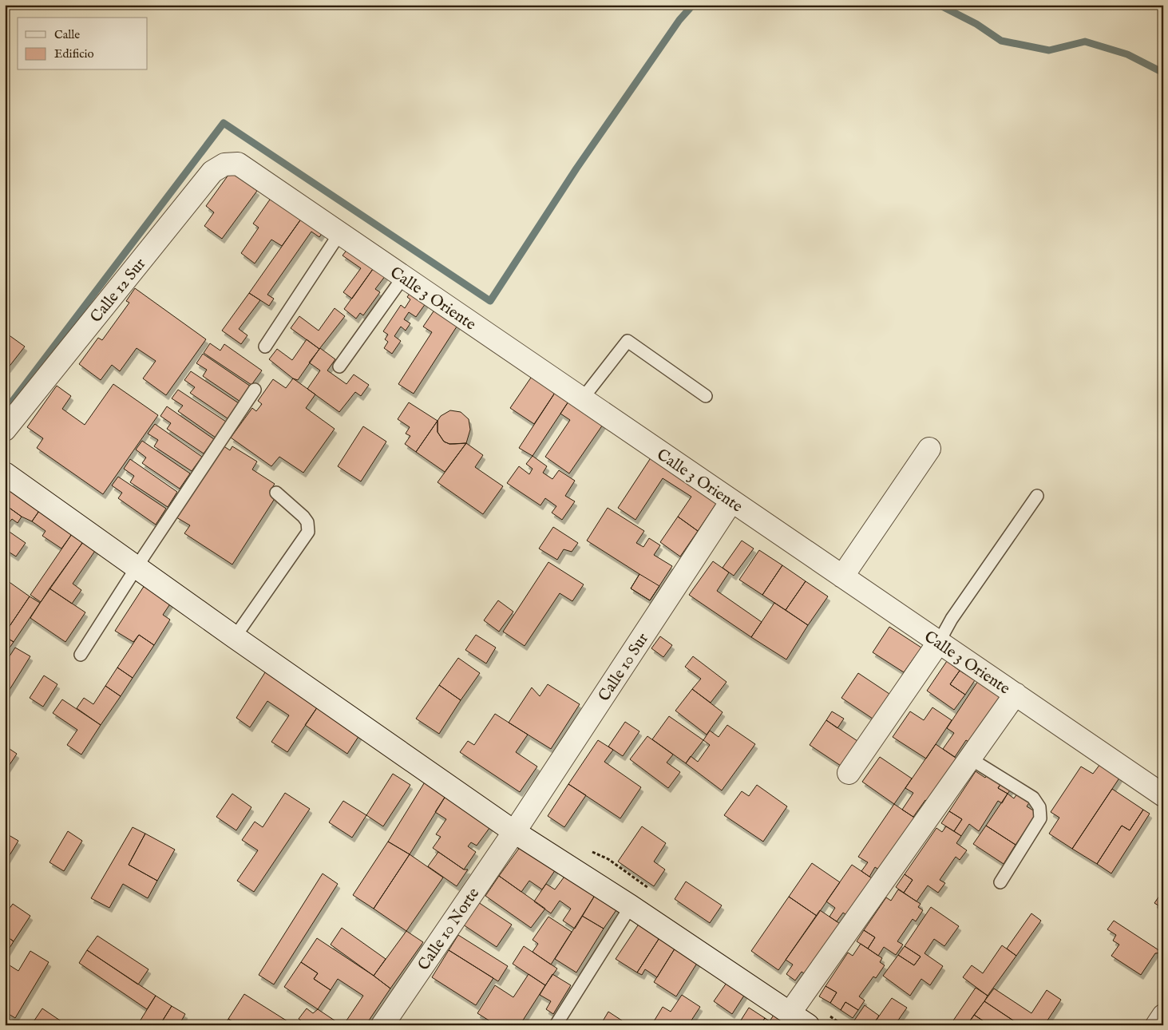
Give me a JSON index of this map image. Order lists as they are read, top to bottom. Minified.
{"streets":{"street":["Calle 12 Sur","Calle 3 Oriente","Calle 10 Sur","Calle 10 Norte"]},"crossings":[["Calle 12 Sur","Calle 3 Oriente"],["Calle 3 Oriente","Calle 10 Sur"],["Calle 10 Sur","Calle 10 Norte"]],"legend":["Calle","Edificio"]}
